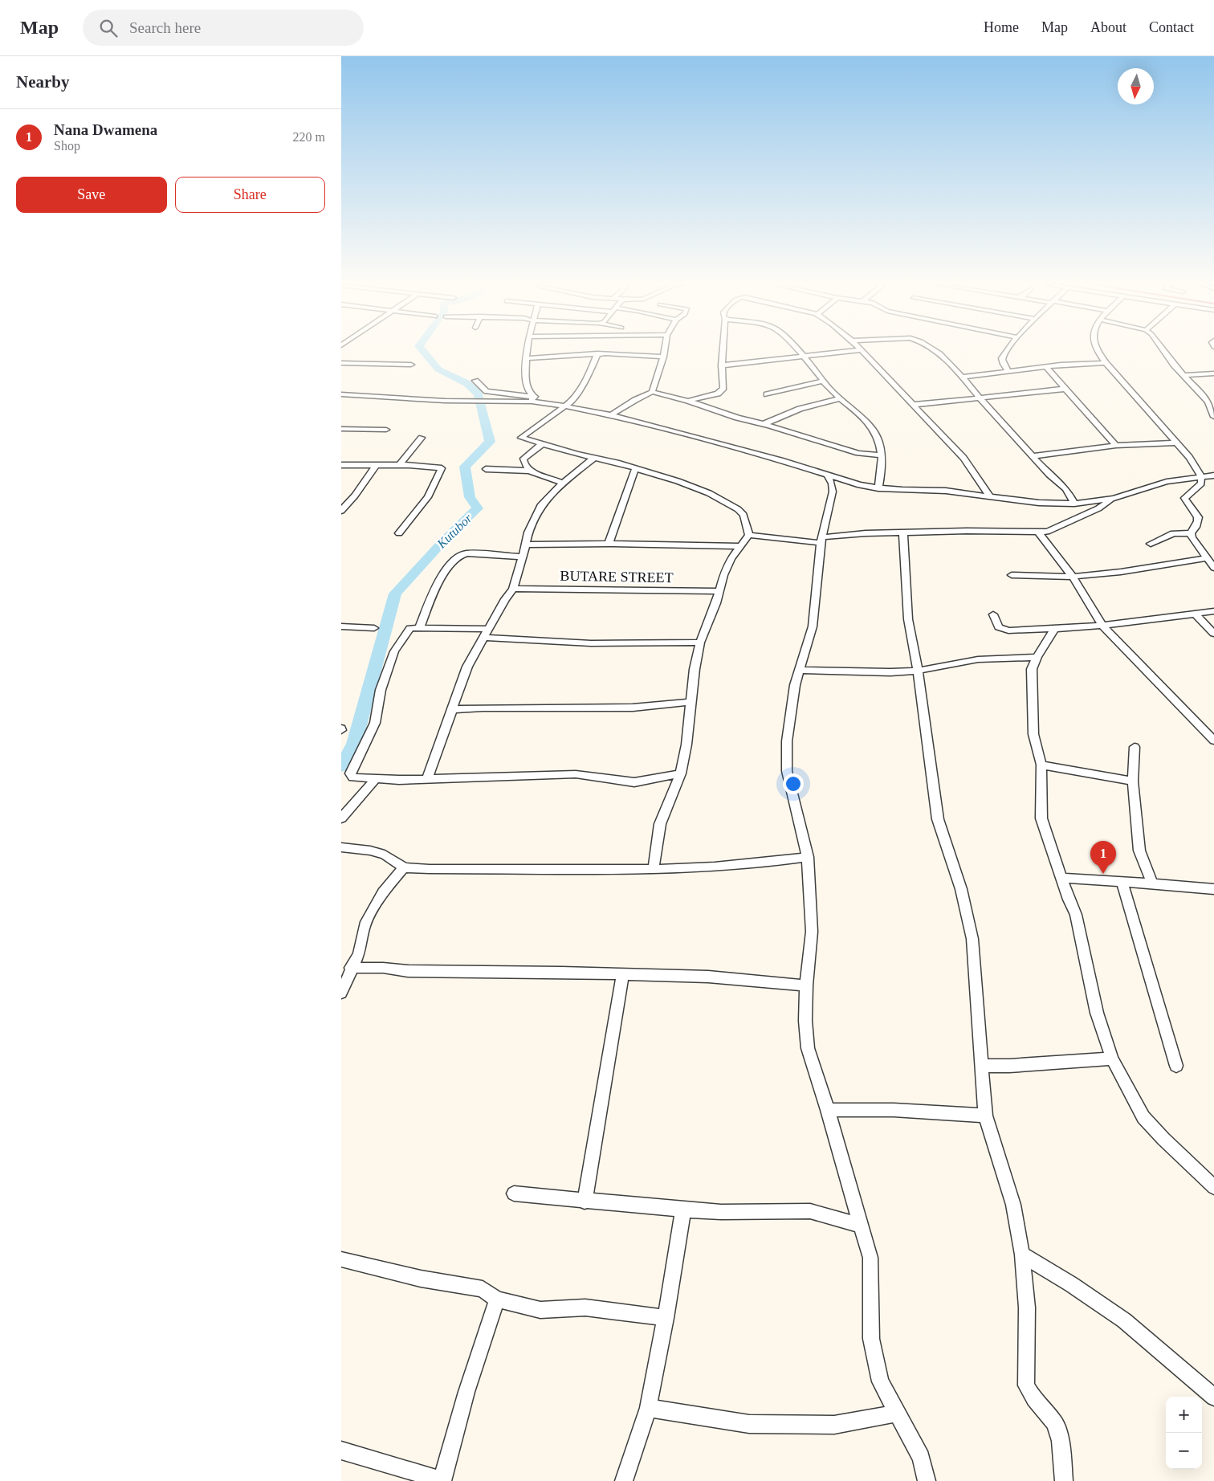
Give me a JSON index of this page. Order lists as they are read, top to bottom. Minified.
{"streets":{"street":["BUTARE STREET"]},"water":["Kutubor"],"north":"bottom","page":{"header":"Map","search":"Search here","nav":["Home","Map","About","Contact"],"heading":"Nearby","list":[{"mark":"1","name":"Nana Dwamena","note":"Shop","value":"220 m"}],"buttons":["Save","Share"],"pins":"1","map_buttons":["+","−"]}}
